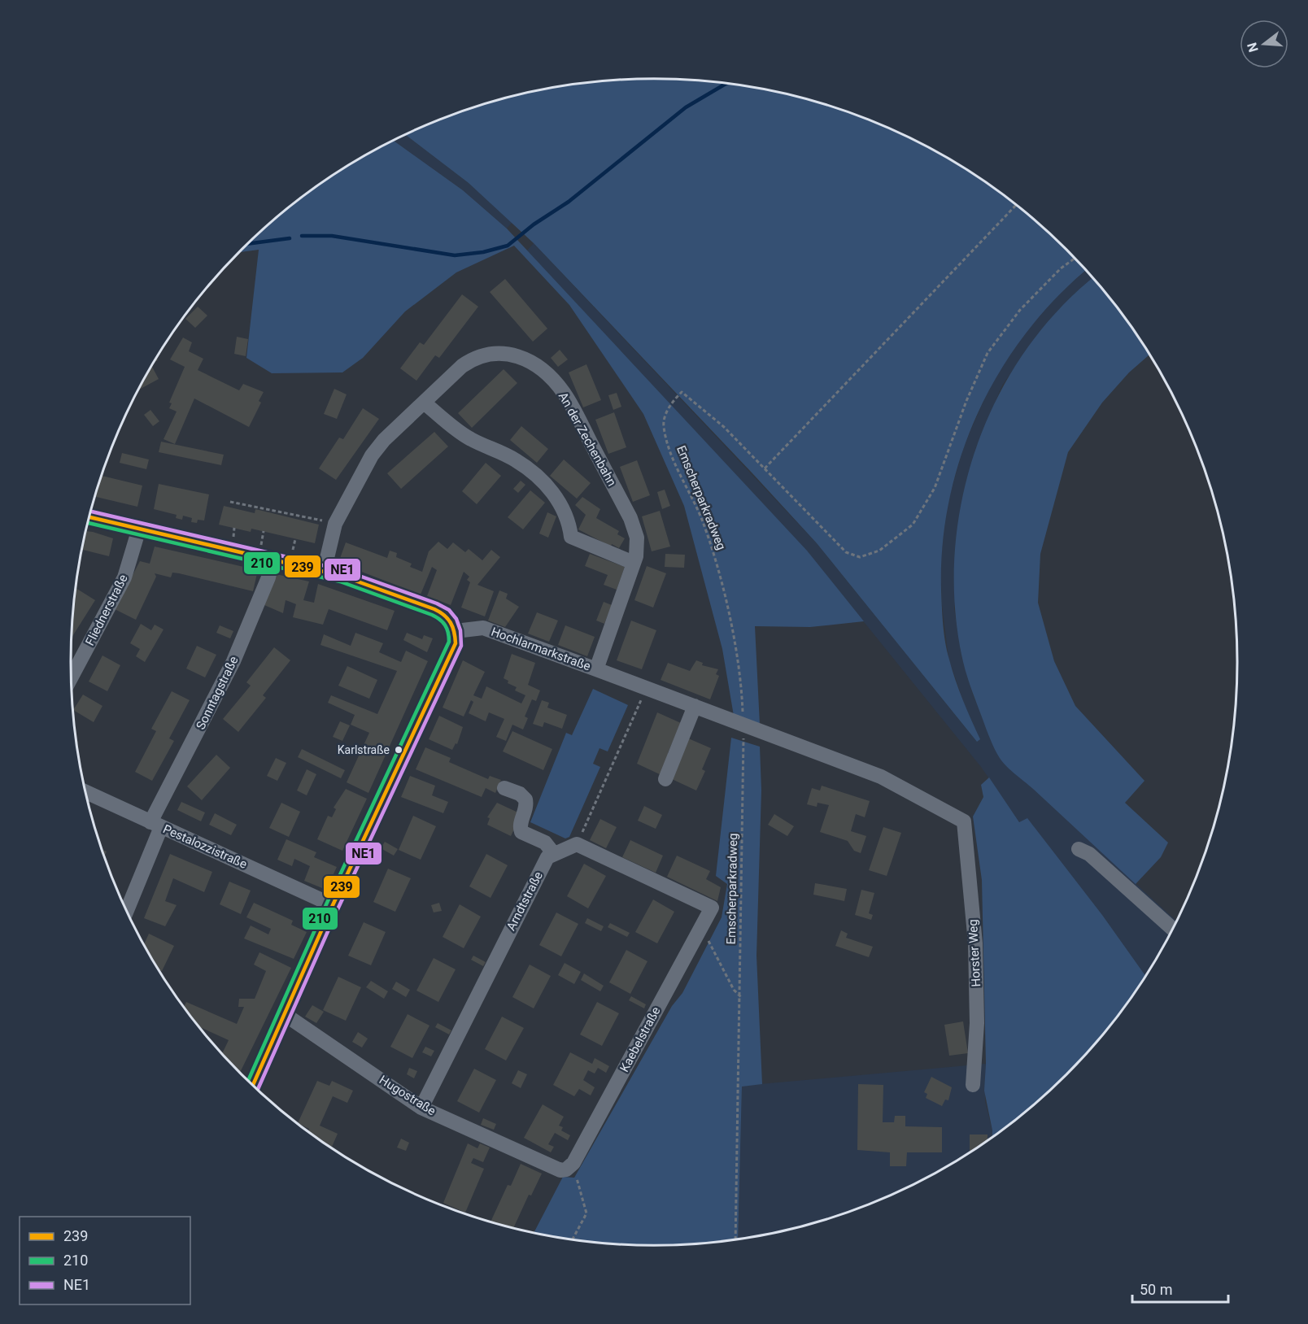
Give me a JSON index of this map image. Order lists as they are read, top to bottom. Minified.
{"streets":{"street":["An der Zechenbahn","Fliednerstraße","Hochlarmarkstraße","Sonntagstraße","Pestalozzistraße","Arndtstraße","Horster Weg","Kaebelstraße","Hugostraße"],"path":["Emscherparkradweg"]},"crossings":[["An der Zechenbahn","Hochlarmarkstraße"],["Emscherparkradweg","Hochlarmarkstraße"],["Hochlarmarkstraße","Horster Weg"],["Sonntagstraße","Pestalozzistraße"],["Arndtstraße","Hugostraße"],["Kaebelstraße","Hugostraße"]],"places":["Karlstraße"],"lines":["transit line NE1","transit line 239","transit line 210"],"legend":["239","210","NE1"],"scale_bar":"50 m","north":"left"}
